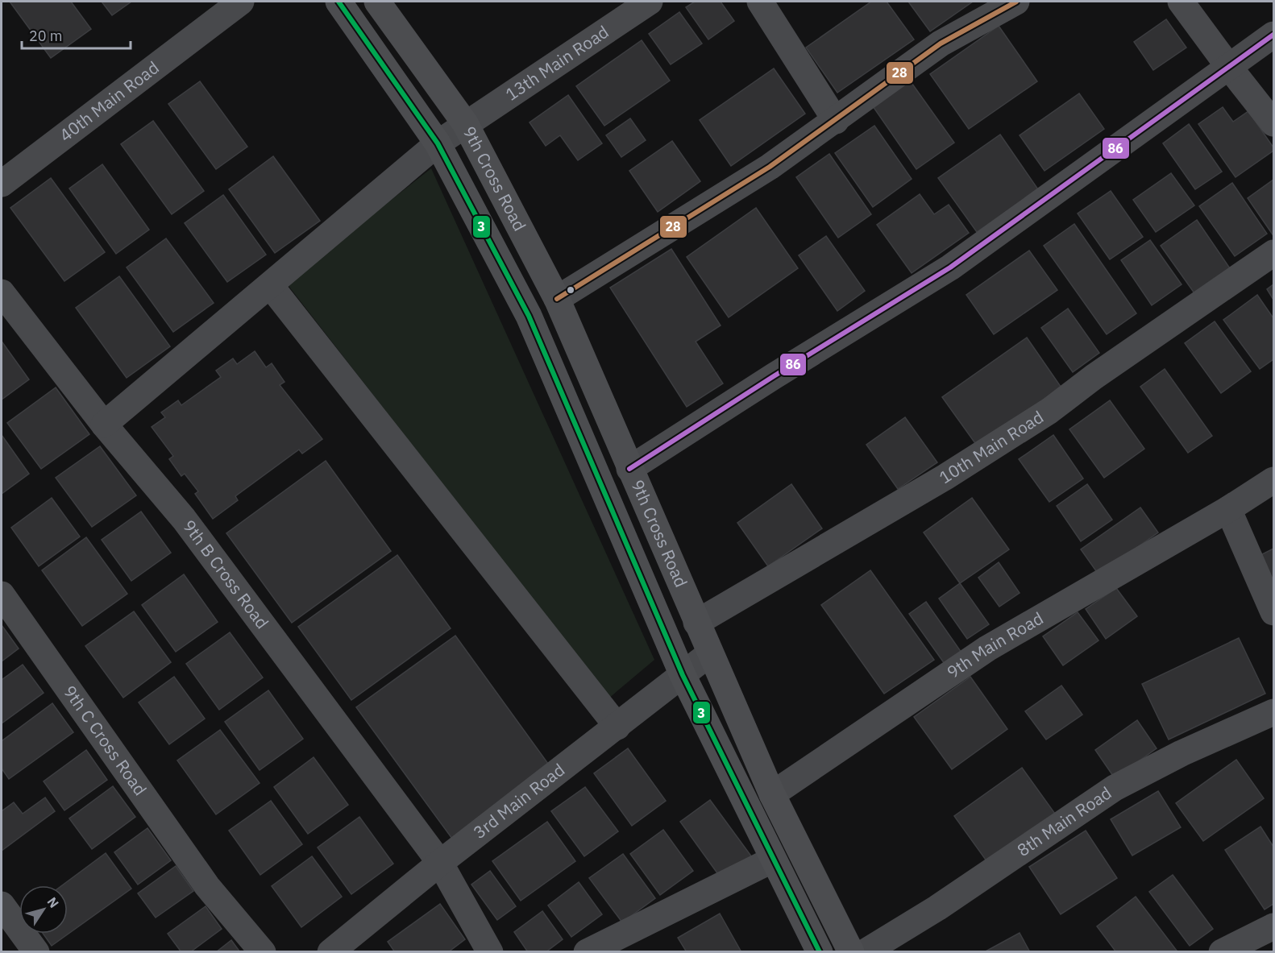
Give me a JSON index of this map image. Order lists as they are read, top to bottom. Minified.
{"streets":{"main road":["9th Cross Road"],"street":["13th Main Road","40th Main Road","10th Main Road","9th B Cross Road","9th Main Road","9th C Cross Road","3rd Main Road","8th Main Road"]},"crossings":[["13th Main Road","9th Cross Road"],["13th Main Road","9th B Cross Road"],["9th Cross Road","10th Main Road"],["9th Cross Road","9th Main Road"],["9th Cross Road","3rd Main Road"],["9th B Cross Road","3rd Main Road"]],"lines":["transit line 3","transit line 28","transit line 86"],"scale_bar":"20 m","north":"top right"}
